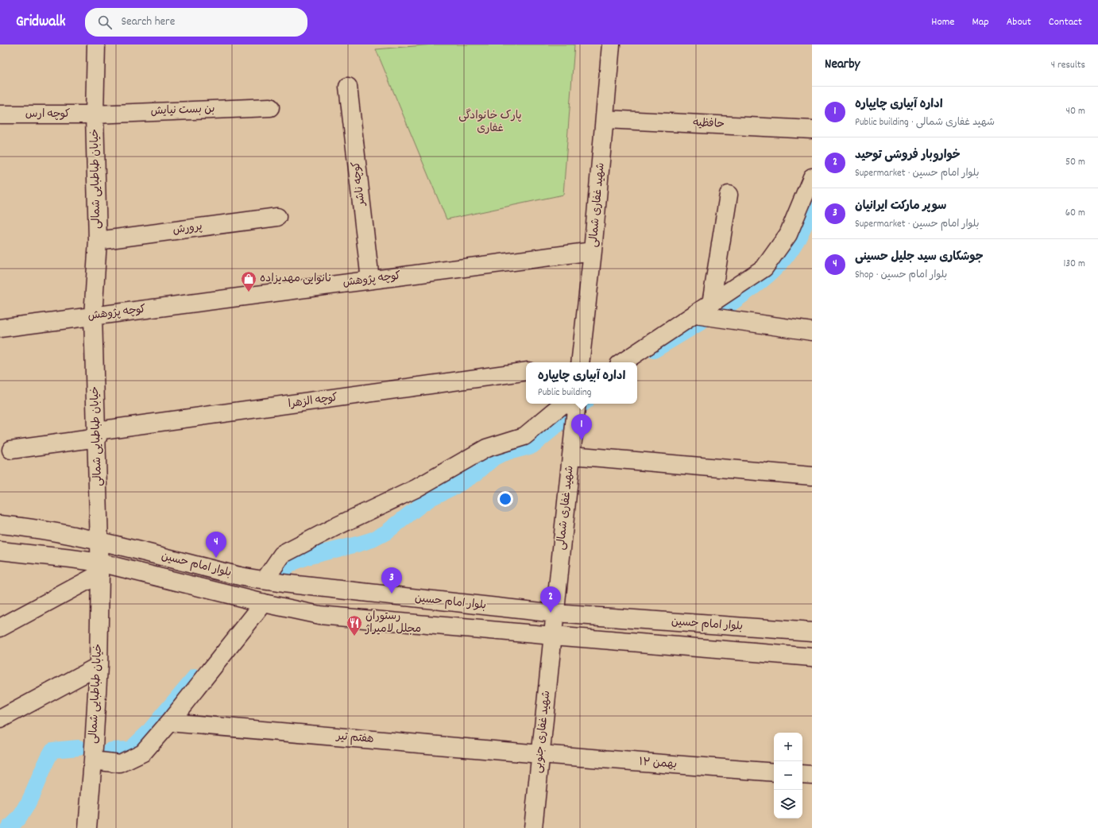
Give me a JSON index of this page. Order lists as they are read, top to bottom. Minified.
{"streets":{"street":["بن بست نیایش","کوچه ارس","حافظیه","خیابان طباطبایی شمالی","کوچه ناشر","شهید غفاری شمالی","پرورش","کوچه پژوهش","کوچه الزهرا","بلوار امام حسین","شهید غفاری جنوبی","هفتم تیر","۱۲ بهمن"]},"crossings":[["بن بست نیایش","کوچه ارس"],["بن بست نیایش","خیابان طباطبایی شمالی"],["کوچه ارس","خیابان طباطبایی شمالی"],["حافظیه","شهید غفاری شمالی"],["خیابان طباطبایی شمالی","پرورش"],["خیابان طباطبایی شمالی","کوچه پژوهش"],["خیابان طباطبایی شمالی","کوچه الزهرا"],["خیابان طباطبایی شمالی","بلوار امام حسین"],["کوچه ناشر","کوچه پژوهش"],["شهید غفاری شمالی","کوچه پژوهش"],["شهید غفاری شمالی","بلوار امام حسین"],["شهید غفاری شمالی","شهید غفاری جنوبی"],["بلوار امام حسین","شهید غفاری جنوبی"],["شهید غفاری جنوبی","هفتم تیر"],["شهید غفاری جنوبی","۱۲ بهمن"],["هفتم تیر","۱۲ بهمن"]],"parks":["پارک خانوادگی غفاری"],"places":{"shop":["نانوایی مهدیزاده"],"restaurant":["رستوران مجلل لامیراژ"]},"page":{"header":"Gridwalk","search":"Search here","nav":["Home","Map","About","Contact"],"heading":["Nearby","4 results"],"list":[{"mark":"1","name":"اداره آبیاری چایپاره","note":"Public building · شهید غفاری شمالی","value":"40 m"},{"mark":"2","name":"خواروبار فروشی توحید","note":"Supermarket · بلوار امام حسین","value":"50 m"},{"mark":"3","name":"سوپر مارکت ایرانیان","note":"Supermarket · بلوار امام حسین","value":"60 m"},{"mark":"4","name":"جوشکاری سید جلیل حسینی","note":"Shop · بلوار امام حسین","value":"130 m"}],"popup":["اداره آبیاری چایپاره","Public building"],"pins":["1","4","3","2"],"map_buttons":["+","−"]}}
